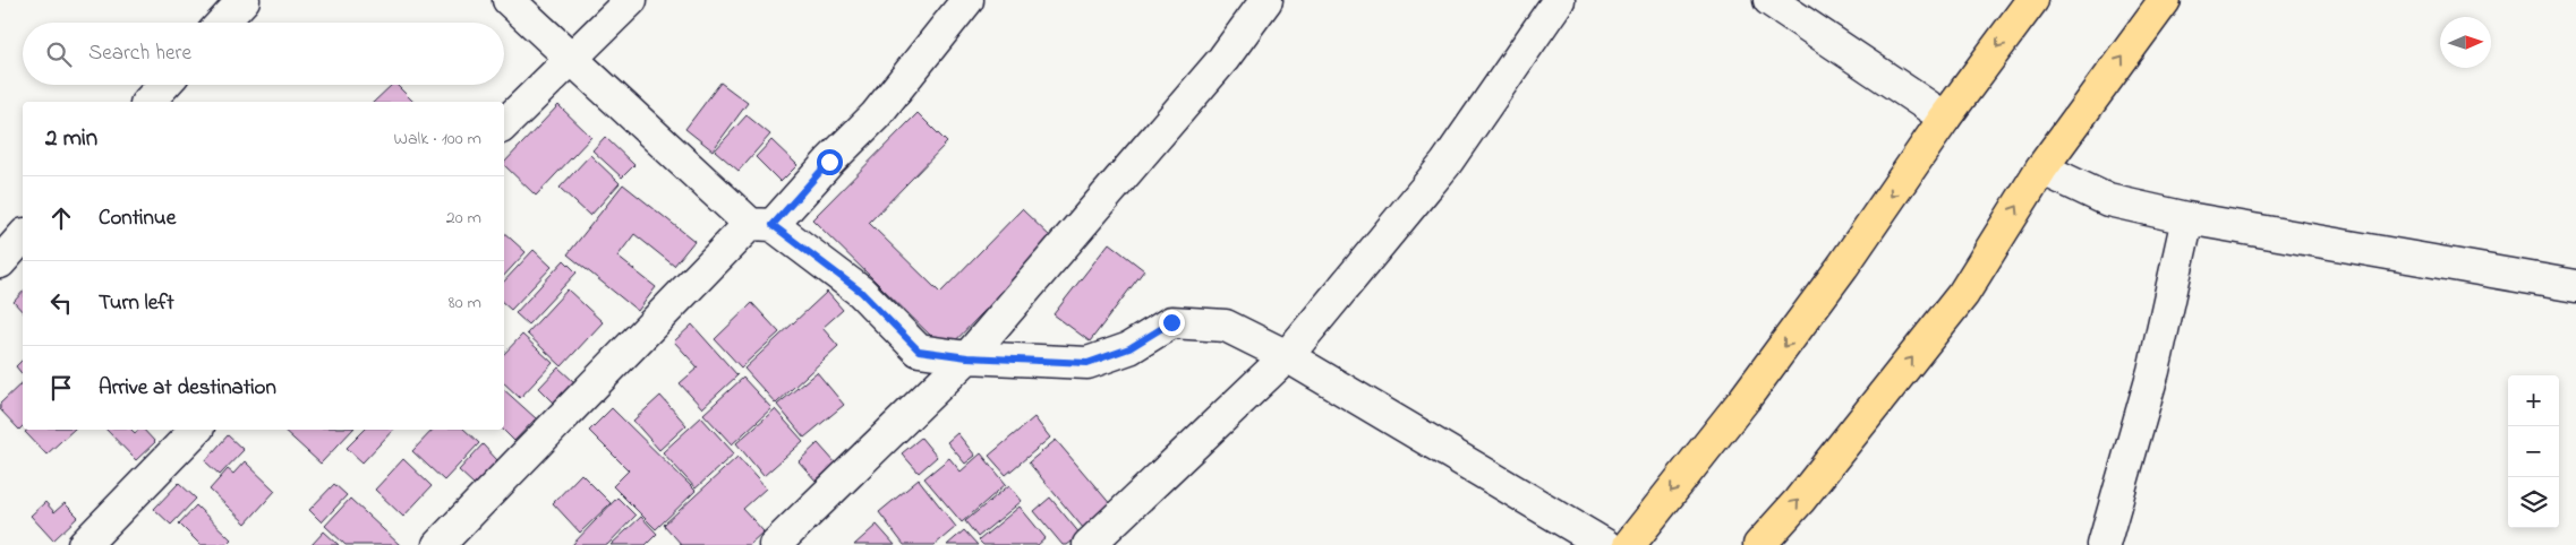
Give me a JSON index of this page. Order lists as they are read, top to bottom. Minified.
{"north":"right","page":{"search":"Search here","heading":["2 min","Walk · 100 m"],"list":[["Continue","20 m"],["Turn left","80 m"],"Arrive at destination"],"map_buttons":["+","−"]}}
